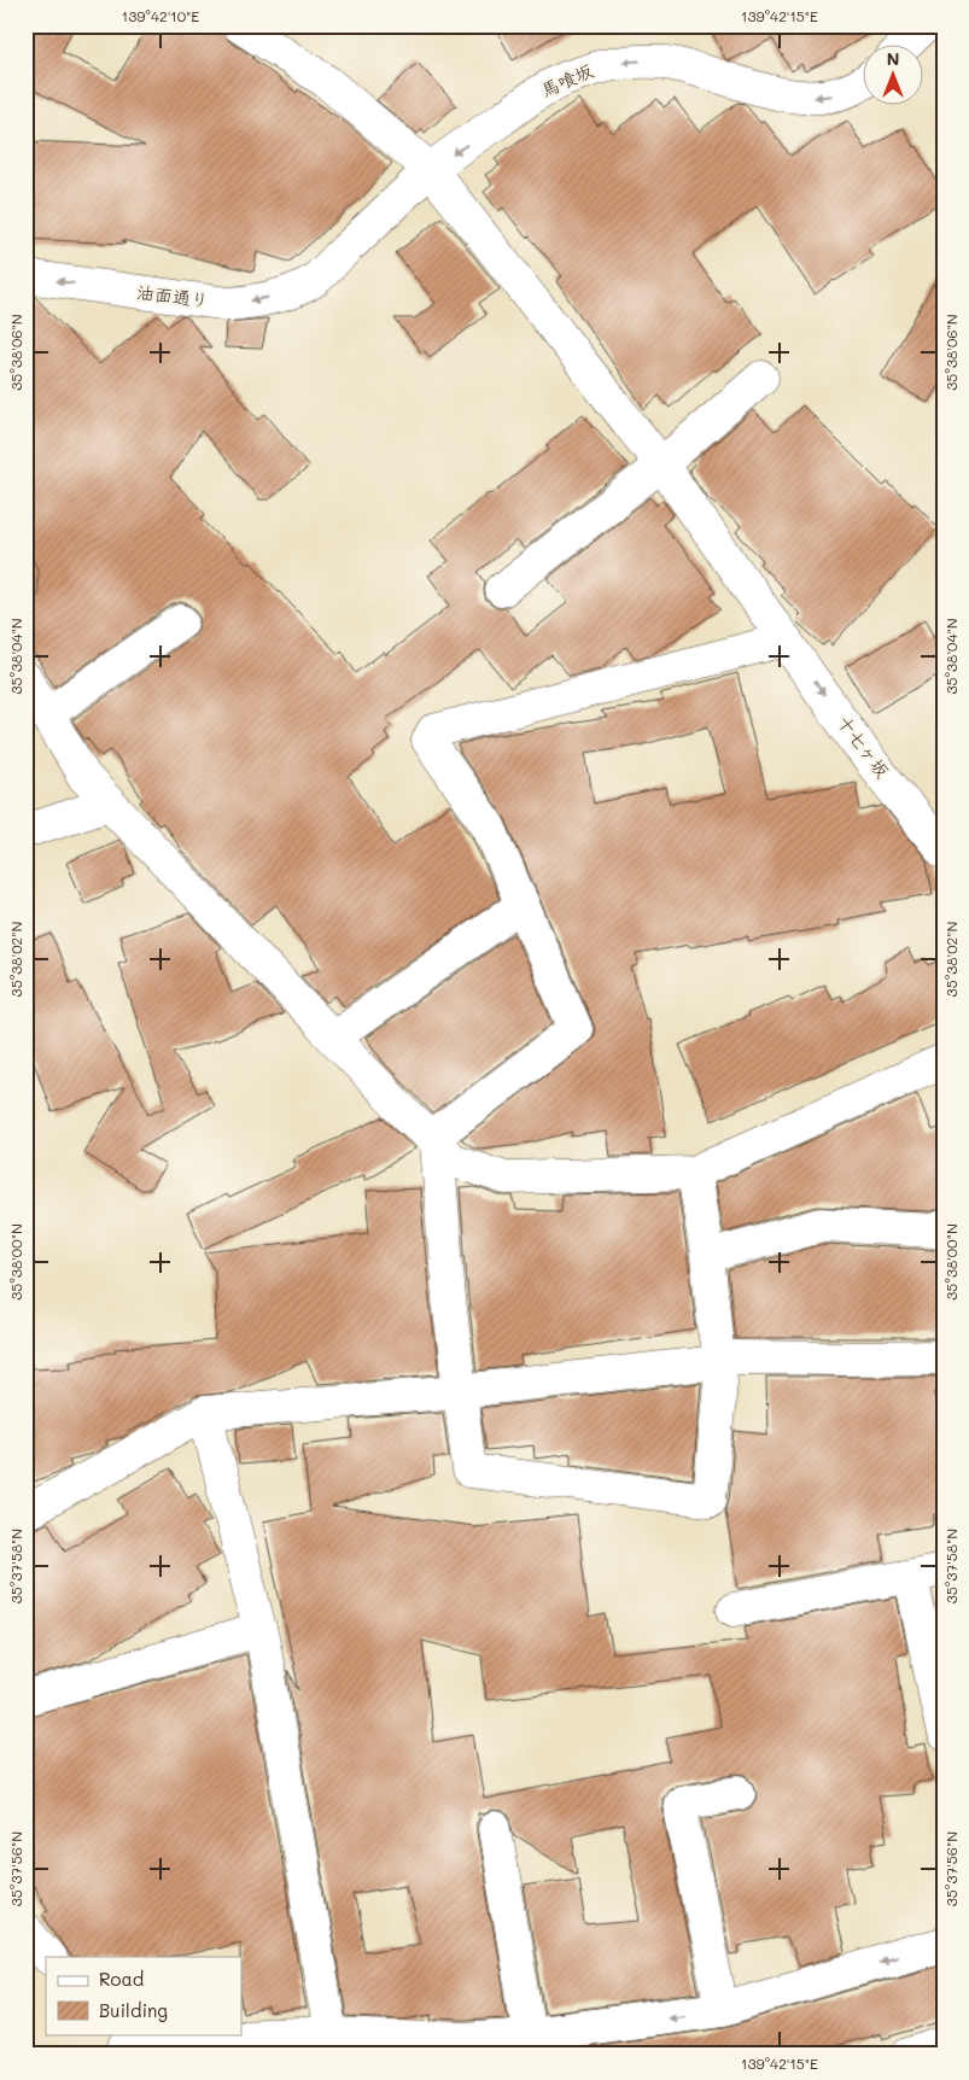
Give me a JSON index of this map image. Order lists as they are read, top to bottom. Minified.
{"streets":{"street":["馬喰坂","油面通り","十七ヶ坂"]},"crossings":[["馬喰坂","油面通り"],["馬喰坂","十七ヶ坂"]],"one_way":["馬喰坂","油面通り"],"legend":["Road","Building"],"north":"top","coordinates":["139°42'10\"E","139°42'15\"E","35°38'06\"N","35°38'04\"N","35°38'02\"N","35°38'00\"N","35°37'58\"N","35°37'56\"N"]}
